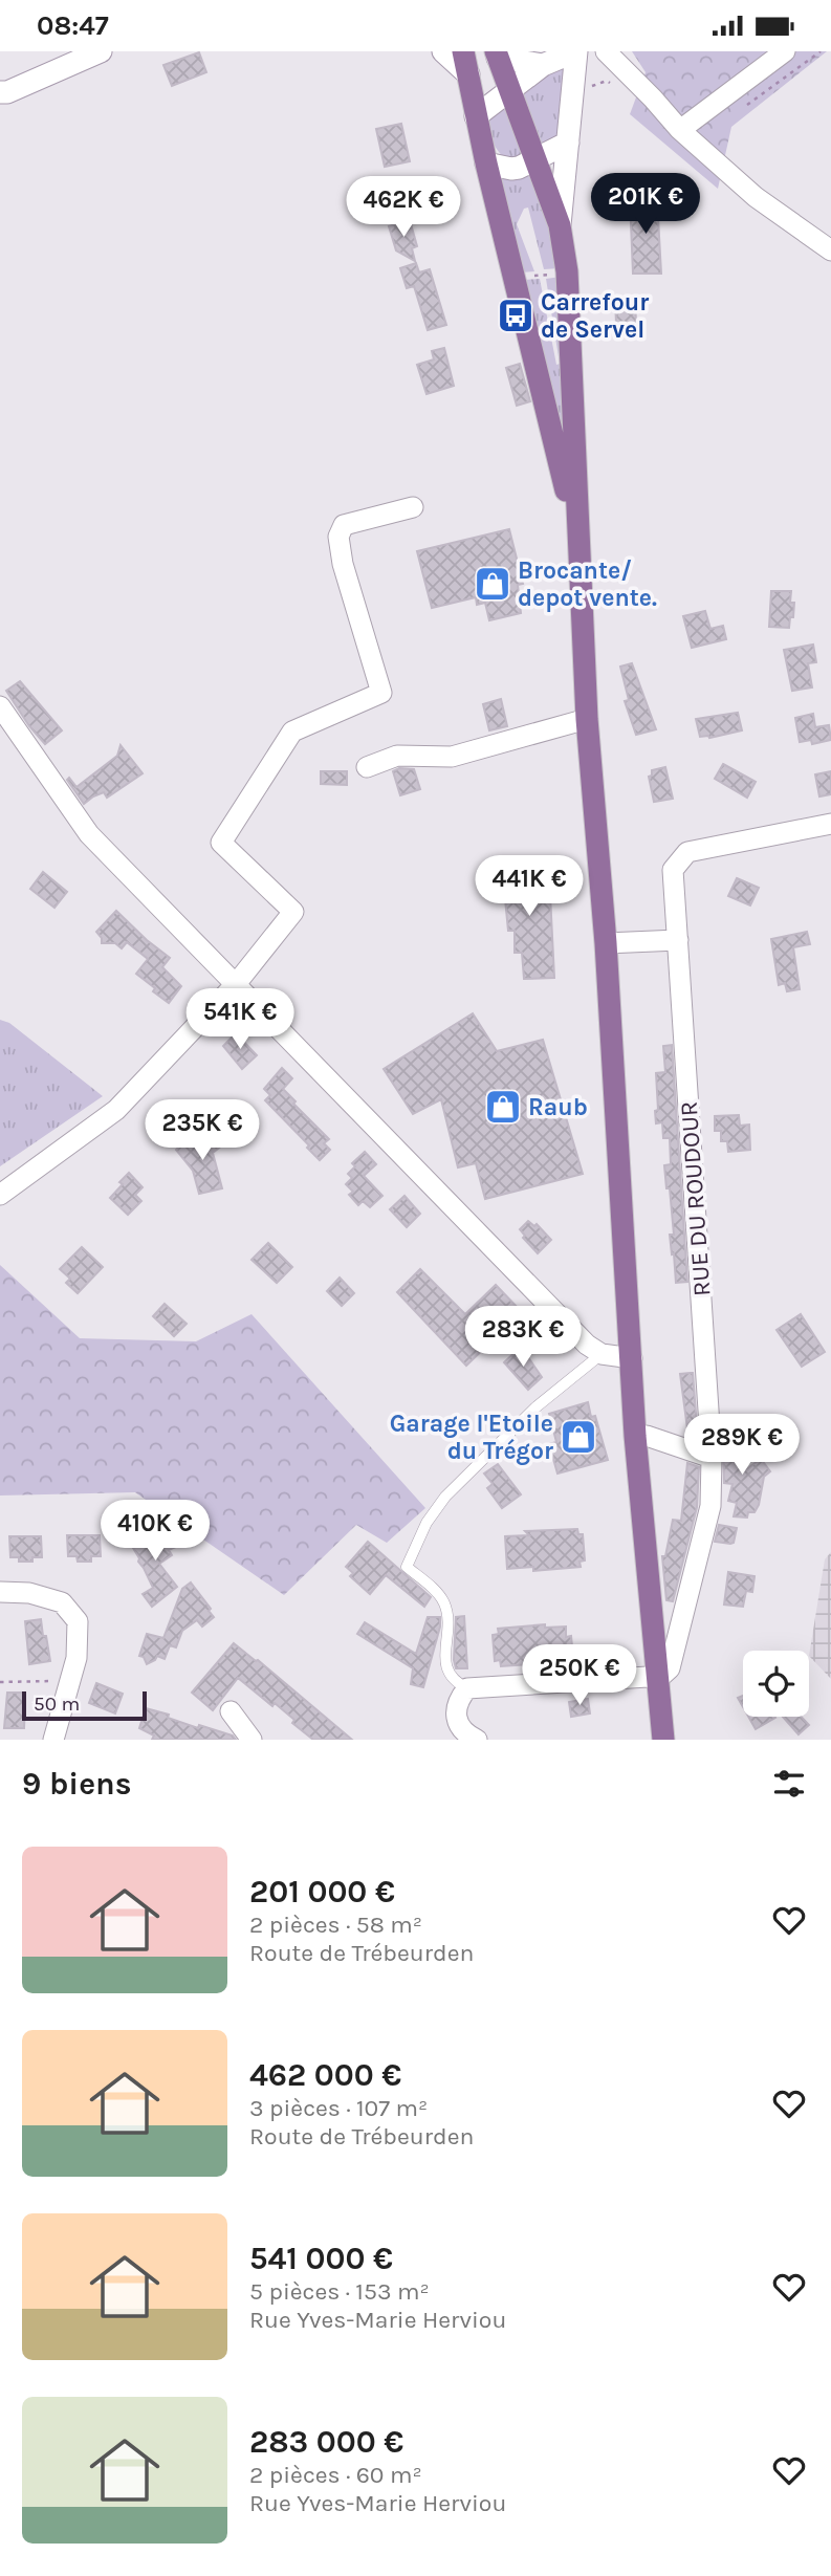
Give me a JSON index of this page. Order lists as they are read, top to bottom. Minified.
{"streets":{"street":["RUE DU ROUDOUR"]},"places":{"bus stop":["Carrefour de Servel"],"shop":["Brocante/ depot vente.","Raub","Garage l'Etoile du Trégor"]},"scale_bar":"50 m","page":{"status":"08:47","price":["201K €","462K €","441K €","541K €","235K €","283K €","289K €","410K €","250K €"],"scale":"50 m","heading":"9 biens","list":[{"name":"201 000 €","note":"2 pièces · 58 m² · Route de Trébeurden"},{"name":"462 000 €","note":"3 pièces · 107 m² · Route de Trébeurden"},{"name":"541 000 €","note":"5 pièces · 153 m² · Rue Yves-Marie Herviou"},{"name":"283 000 €","note":"2 pièces · 60 m² · Rue Yves-Marie Herviou"}]}}
